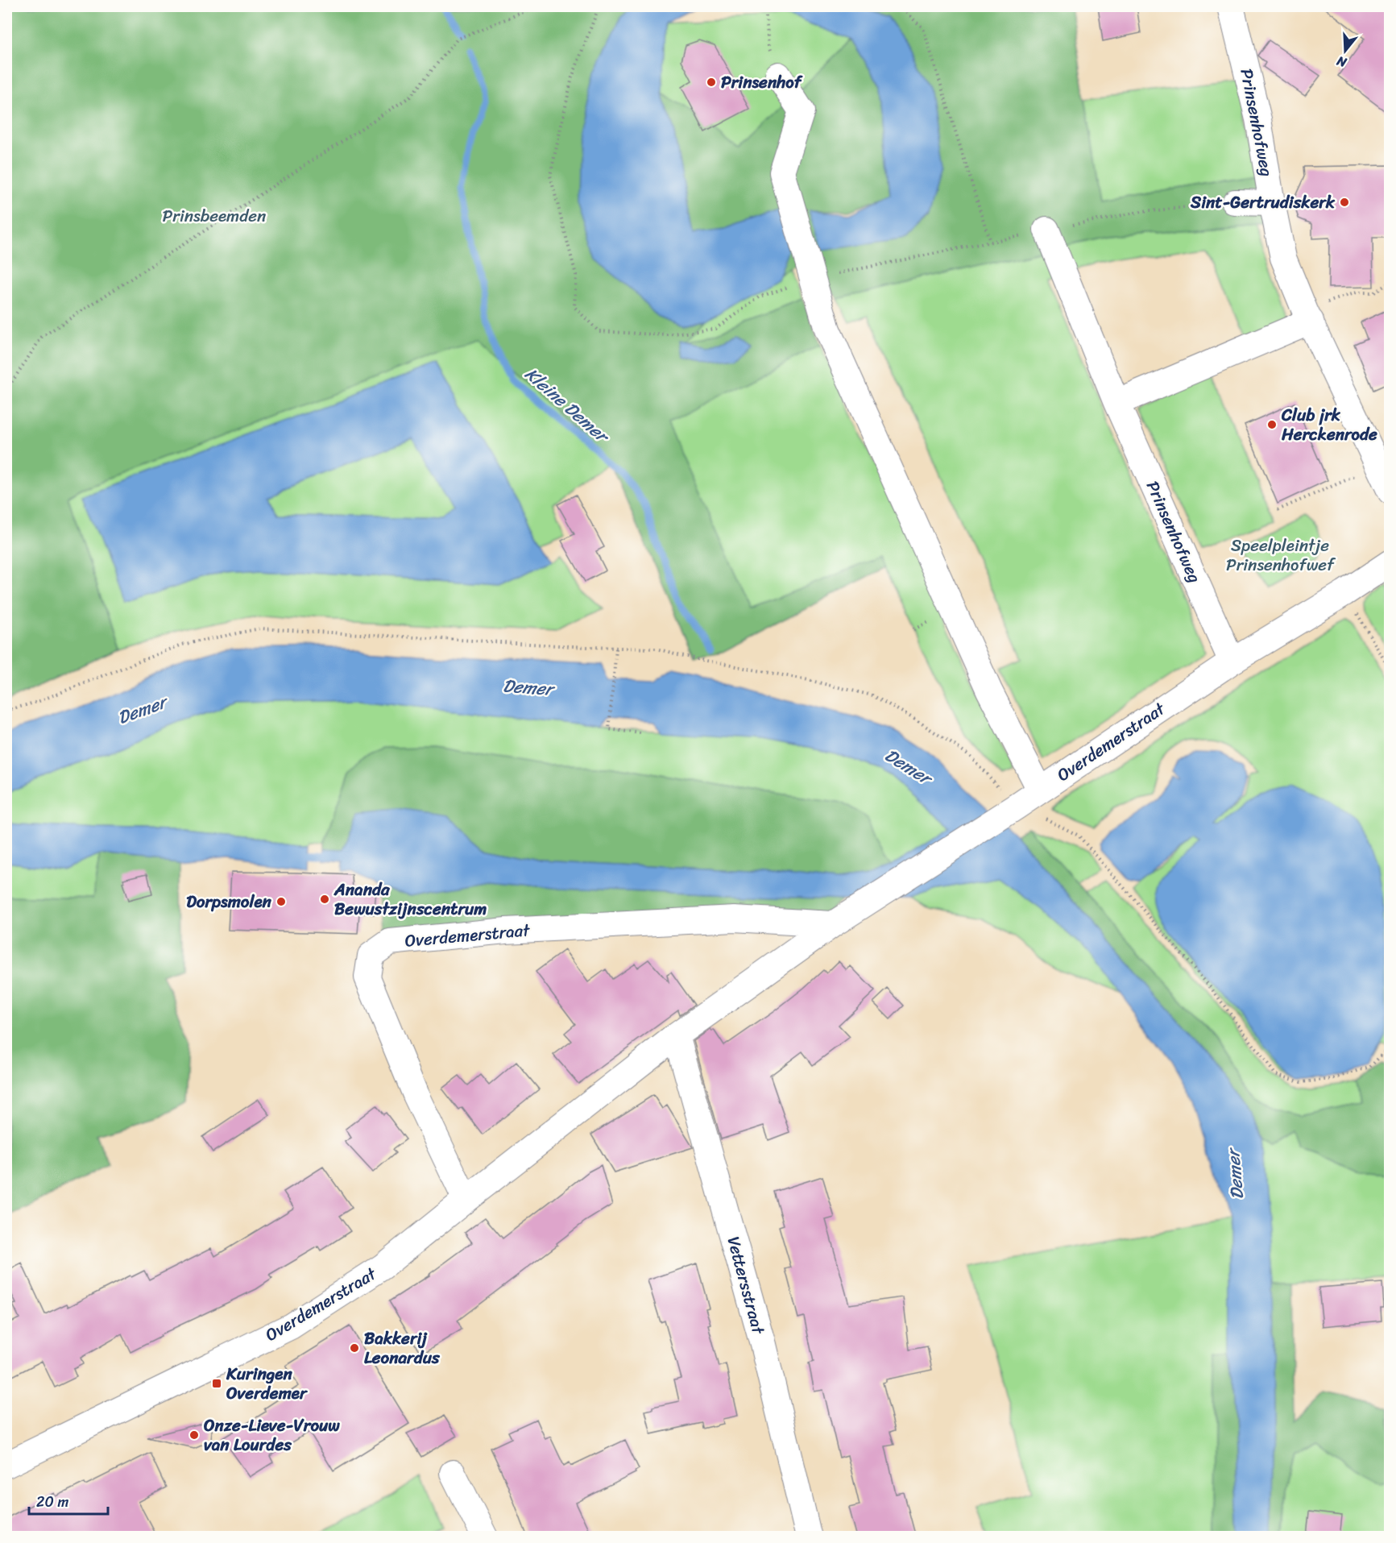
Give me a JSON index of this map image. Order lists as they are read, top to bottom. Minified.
{"streets":{"street":["Prinsenhofweg","Overdemerstraat","Vettersstraat"]},"crossings":[["Prinsenhofweg","Overdemerstraat"],["Overdemerstraat","Vettersstraat"]],"water":["Kleine Demer","Demer"],"parks":["Prinsbeemden","Speelpleintje Prinsenhofwef"],"places":{"other":["Prinsenhof","Sint-Gertrudiskerk","Club jrk Herckenrode","Ananda Bewustzijnscentrum","Dorpsmolen","Bakkerij Leonardus","Onze-Lieve-Vrouw van Lourdes"],"transit":["Kuringen Overdemer"]},"scale_bar":"20 m","north":"bottom"}
